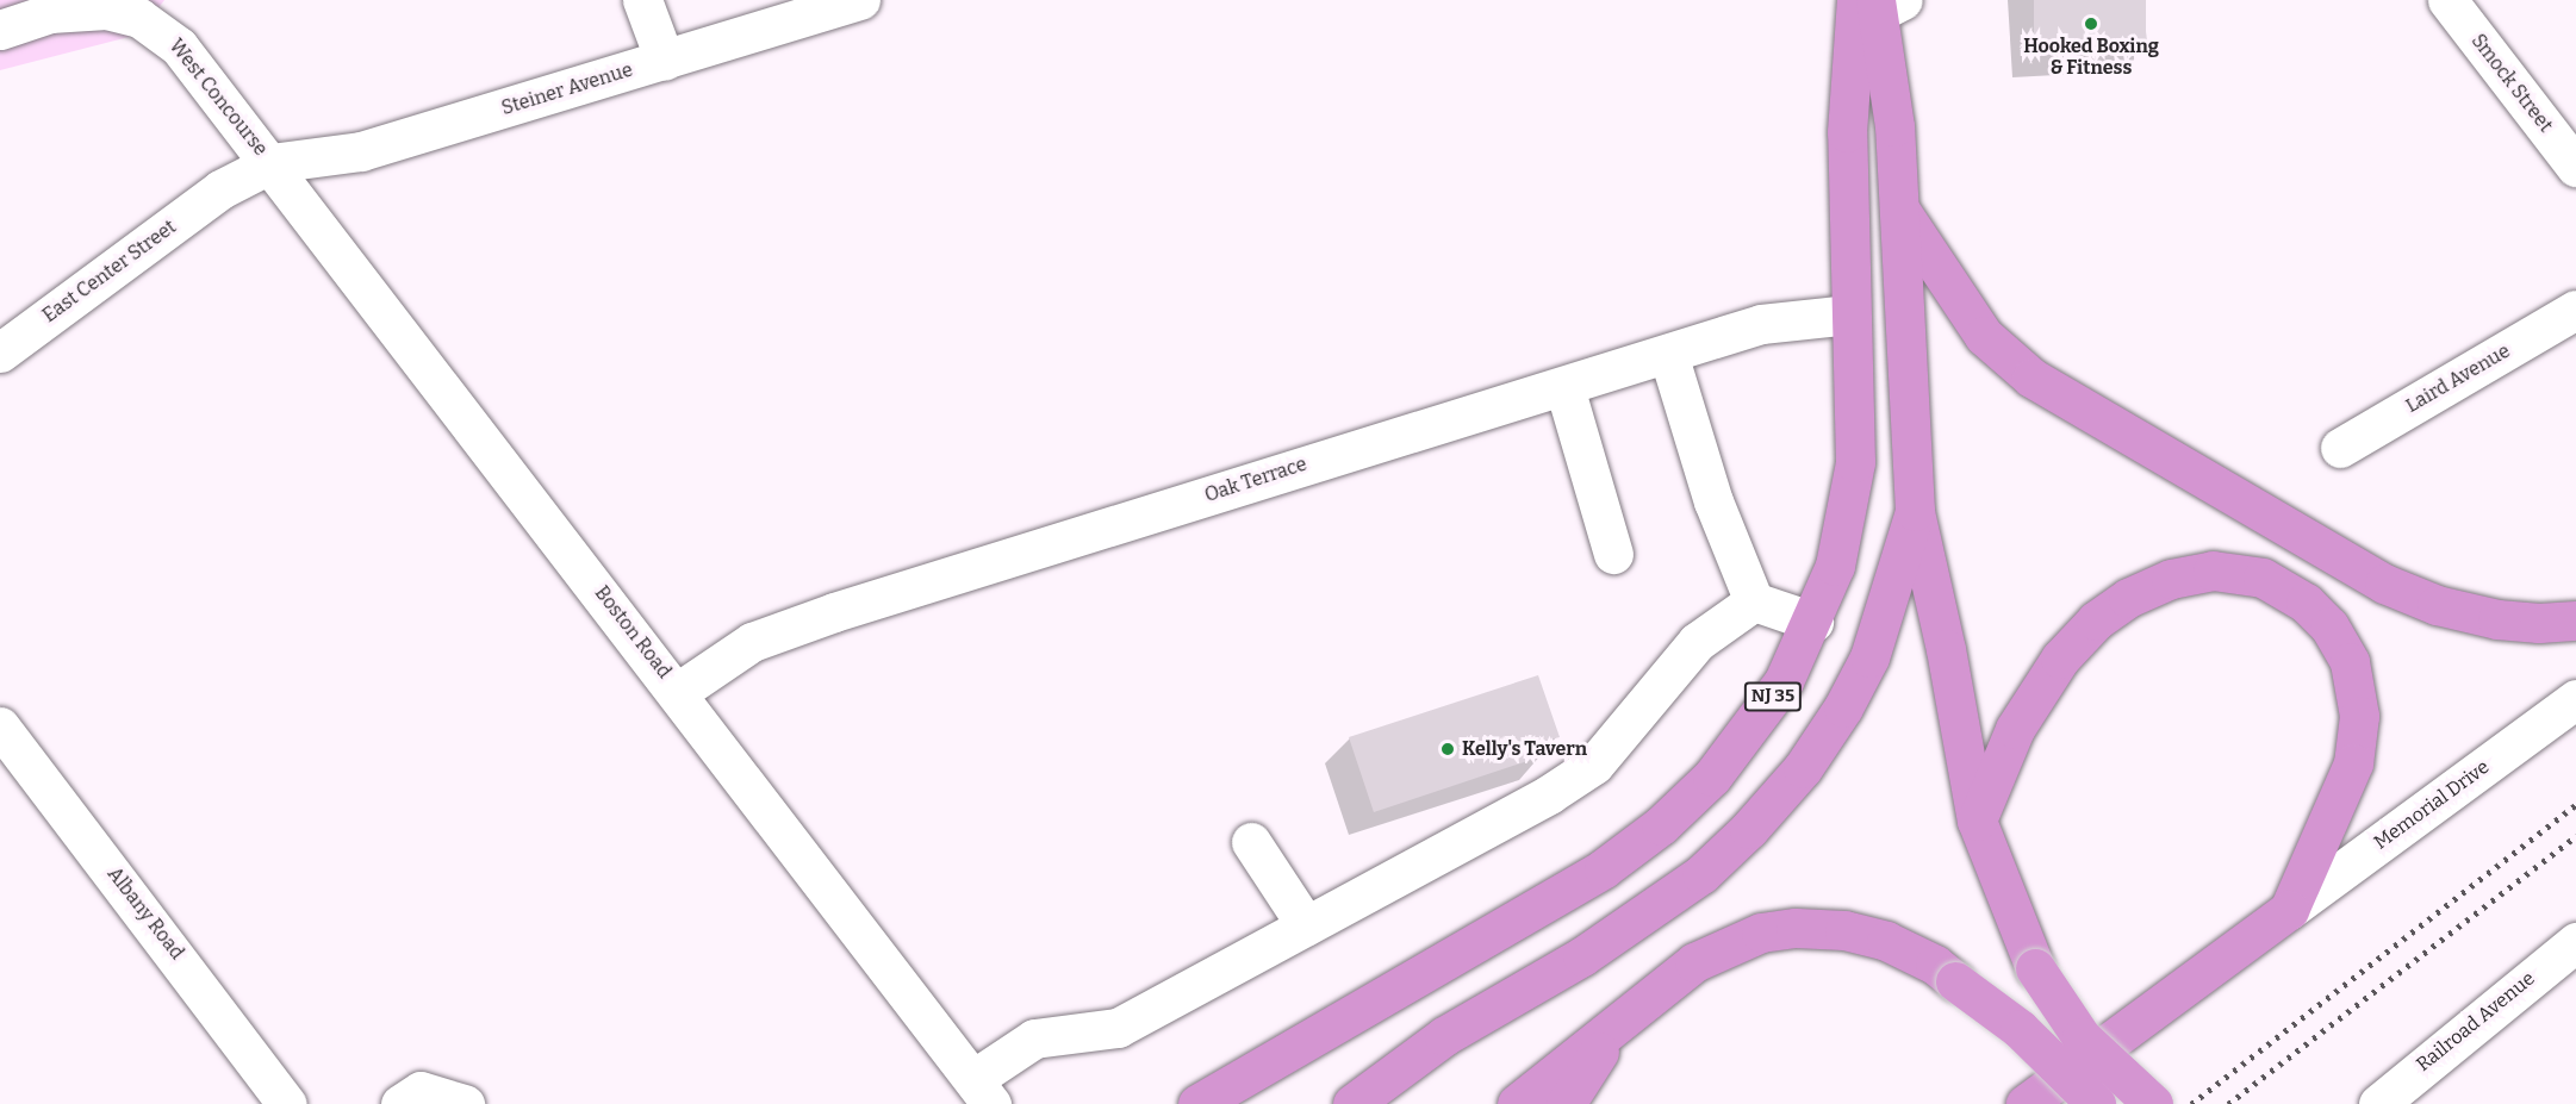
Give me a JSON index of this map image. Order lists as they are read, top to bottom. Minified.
{"streets":{"highway":["NJ 35"],"street":["Smock Street","Steiner Avenue","West Concourse","East Center Street","Laird Avenue","Oak Terrace","Boston Road","Memorial Drive","Albany Road","Railroad Avenue"]},"crossings":[["Steiner Avenue","West Concourse"],["Steiner Avenue","East Center Street"],["Steiner Avenue","Boston Road"],["West Concourse","East Center Street"],["West Concourse","Boston Road"],["East Center Street","Boston Road"],["Oak Terrace","Boston Road"],["Oak Terrace","NJ 35"]],"places":["Hooked Boxing & Fitness","Kelly's Tavern"]}
